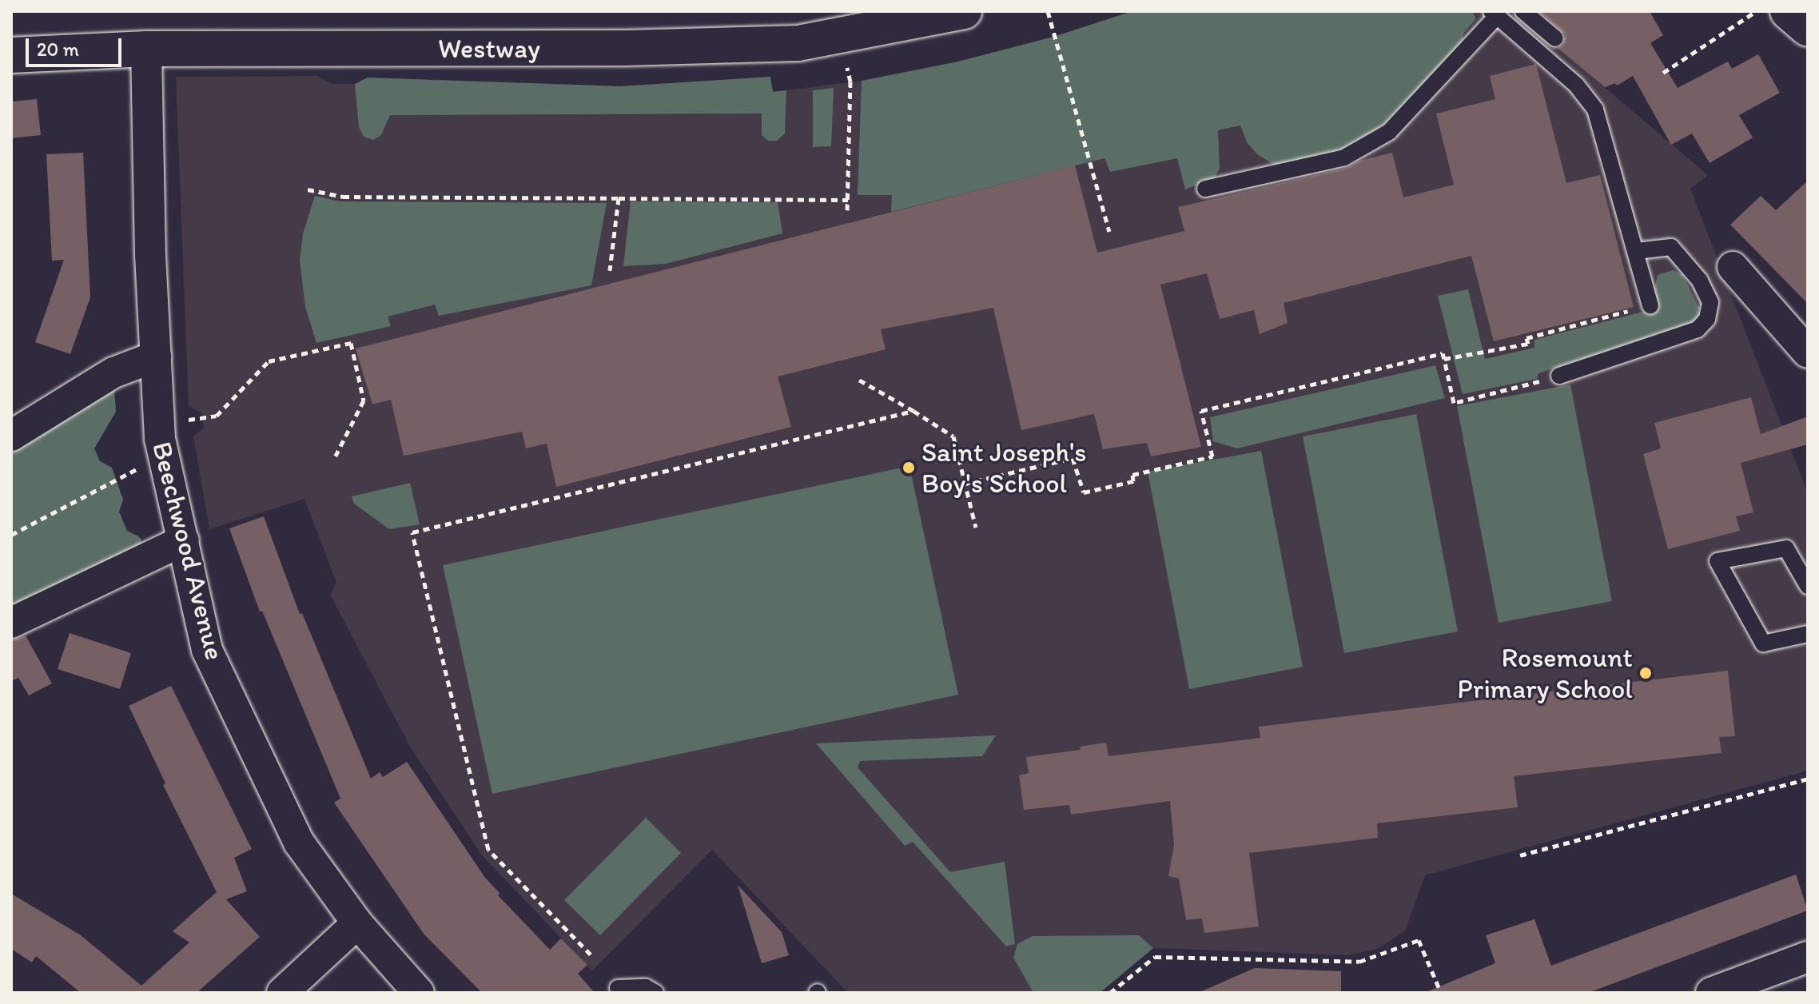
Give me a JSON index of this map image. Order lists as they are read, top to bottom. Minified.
{"streets":{"street":["Westway","Beechwood Avenue"]},"crossings":[["Westway","Beechwood Avenue"]],"places":["Saint Joseph's Boy's School","Rosemount Primary School"],"scale_bar":"20 m"}
